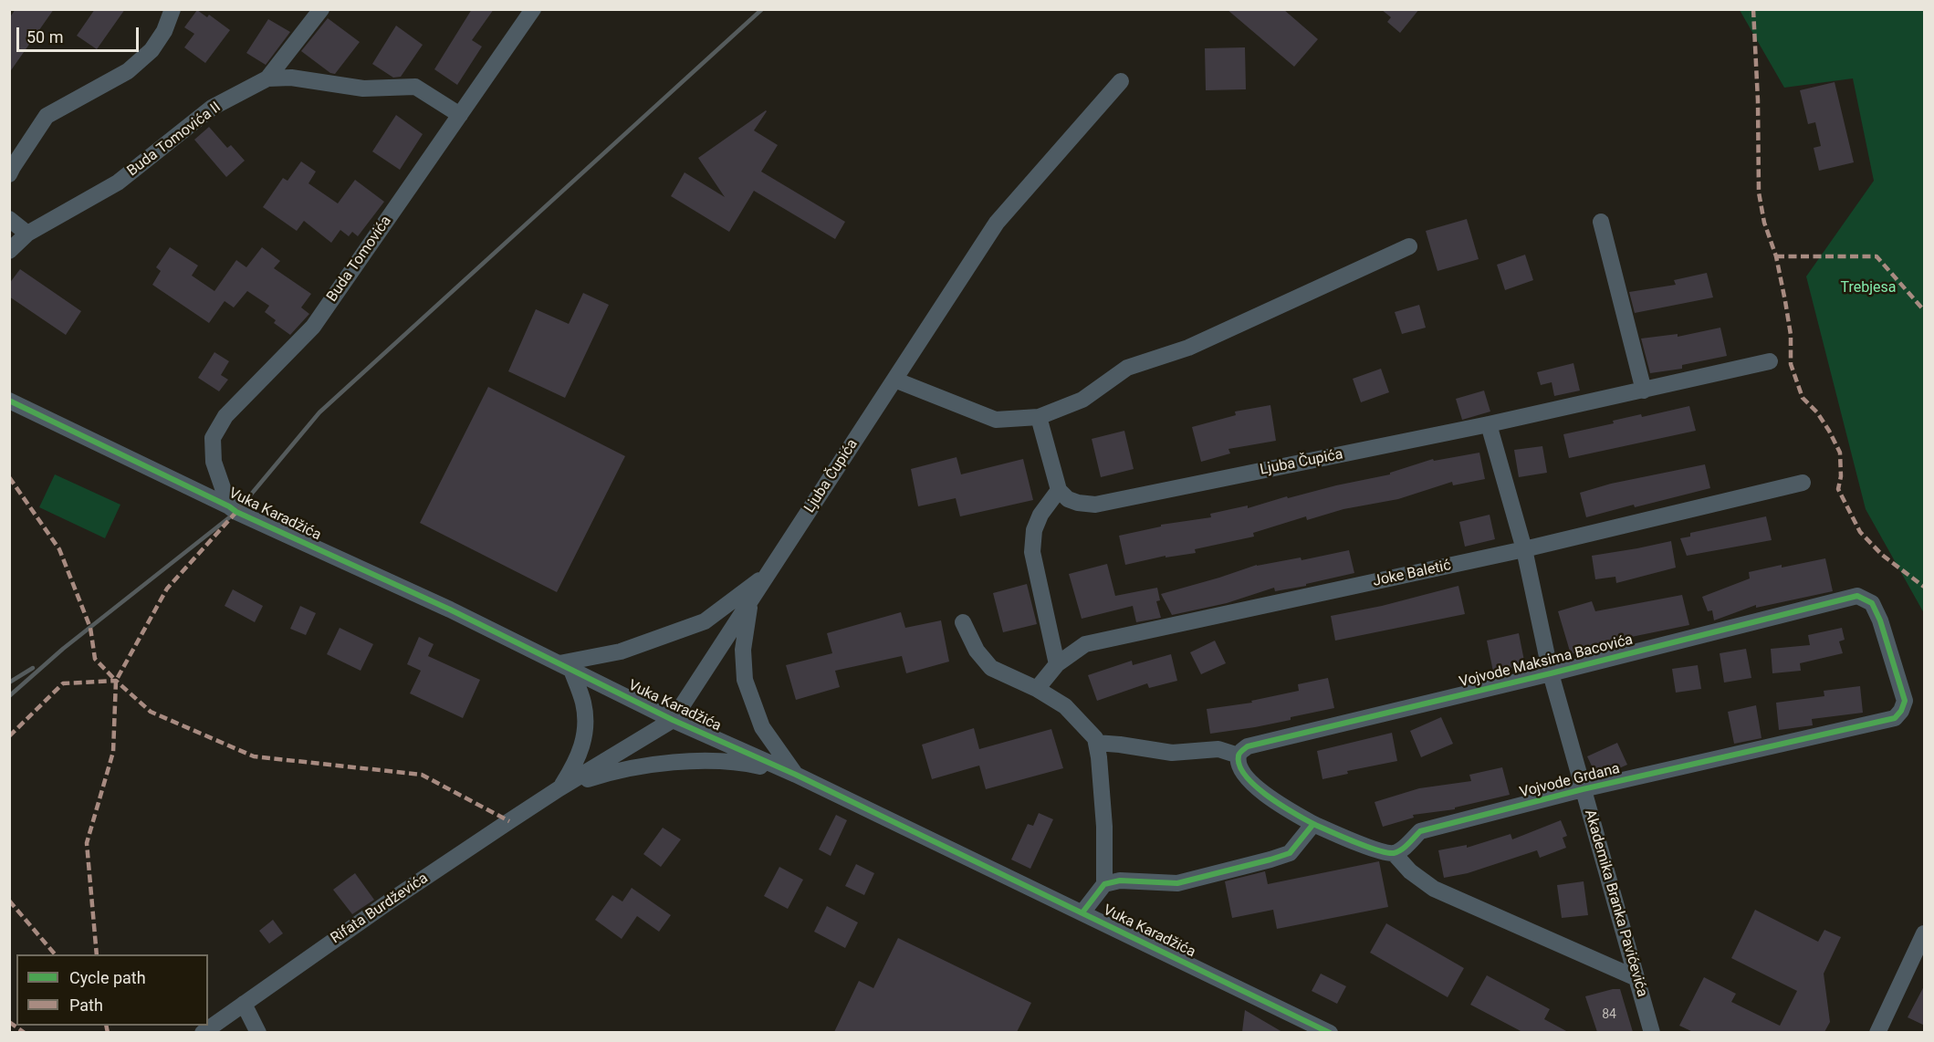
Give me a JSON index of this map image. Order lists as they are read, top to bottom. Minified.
{"streets":{"street":["Buda Tomovića II","Buda Tomovića","Ljuba Čupića","Vuka Karadžića","Joke Baletić","Vojvode Maksima Bacovića","Vojvode Grdana","Akademika Branka Pavićevića","Rifata Burdževića"]},"crossings":[["Buda Tomovića","Vuka Karadžića"],["Ljuba Čupića","Vuka Karadžića"],["Ljuba Čupića","Akademika Branka Pavićevića"],["Joke Baletić","Akademika Branka Pavićevića"],["Vojvode Maksima Bacovića","Vojvode Grdana"],["Vojvode Maksima Bacovića","Akademika Branka Pavićevića"],["Vojvode Grdana","Akademika Branka Pavićevića"]],"parks":["Trebjesa"],"house_numbers":["84"],"legend":["Cycle path","Path"],"scale_bar":"50 m"}
